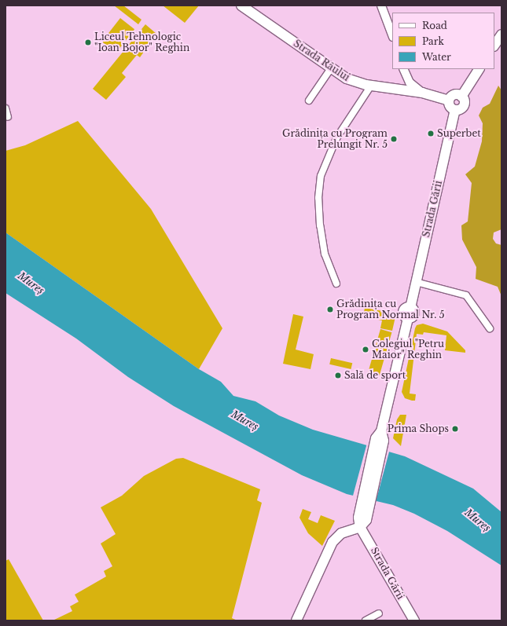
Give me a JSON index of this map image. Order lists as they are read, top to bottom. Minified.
{"streets":{"main road":["Strada Râului","Strada Gării"]},"crossings":[["Strada Râului","Strada Gării"]],"water":["Mureș"],"places":["Liceul Tehnologic \"Ioan Bojor\" Reghin","Superbet","Grădinița cu Program Prelungit Nr. 5","Grădinița cu Program Normal Nr. 5","Colegiul \"Petru Maior\" Reghin","Sală de sport","Prima Shops"],"legend":["Road","Park","Water"]}
